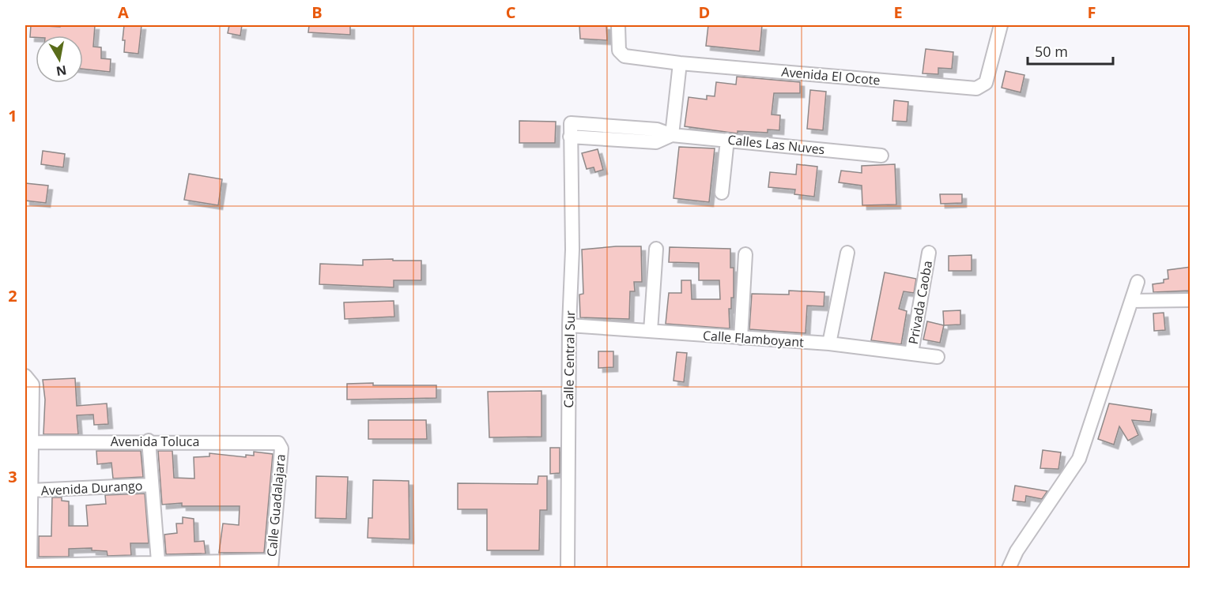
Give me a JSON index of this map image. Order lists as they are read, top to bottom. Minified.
{"streets":{"street":["Avenida El Ocote","Calles Las Nuves","Privada Caoba","Calle Flamboyant","Calle Central Sur","Avenida Toluca","Avenida Durango","Calle Guadalajara"]},"crossings":[["Calles Las Nuves","Calle Central Sur"],["Privada Caoba","Calle Flamboyant"],["Calle Flamboyant","Calle Central Sur"],["Avenida Toluca","Calle Guadalajara"]],"scale_bar":"50 m","north":"bottom","grid":{"columns":["A","B","C","D","E","F"],"rows":["1","2","3"]}}
